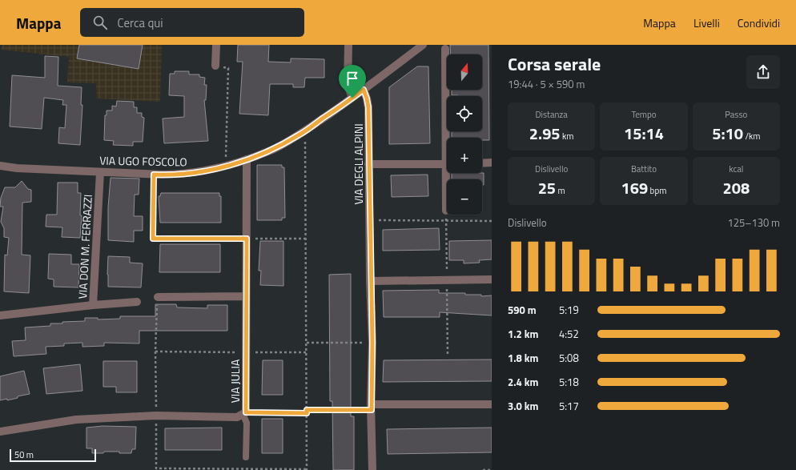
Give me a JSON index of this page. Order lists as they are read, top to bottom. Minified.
{"streets":{"street":["VIA UGO FOSCOLO","VIA DEGLI ALPINI","VIA DON M. FERRAZZI","VIA JULIA"]},"crossings":[["VIA UGO FOSCOLO","VIA DEGLI ALPINI"],["VIA UGO FOSCOLO","VIA DON M. FERRAZZI"],["VIA UGO FOSCOLO","VIA JULIA"]],"scale_bar":"50 m","north":"top","page":{"header":"Mappa","search":"Cerca qui","nav":["Mappa","Livelli","Condividi"],"heading":["Corsa serale","19:44 · 5 × 590 m"],"map_buttons":["+","−"],"stats":[["Distanza","2.95 km"],["Tempo","15:14"],["Passo","5:10 /km"],["Dislivello","25 m"],["Battito","169 bpm"],["kcal","208"]],"chart":["Dislivello","125–130 m"],"list":[{"name":"590 m","note":"5:19"},{"name":"1.2 km","note":"4:52"},{"name":"1.8 km","note":"5:08"},{"name":"2.4 km","note":"5:18"},{"name":"3.0 km","note":"5:17"}],"scale":"50 m"}}
